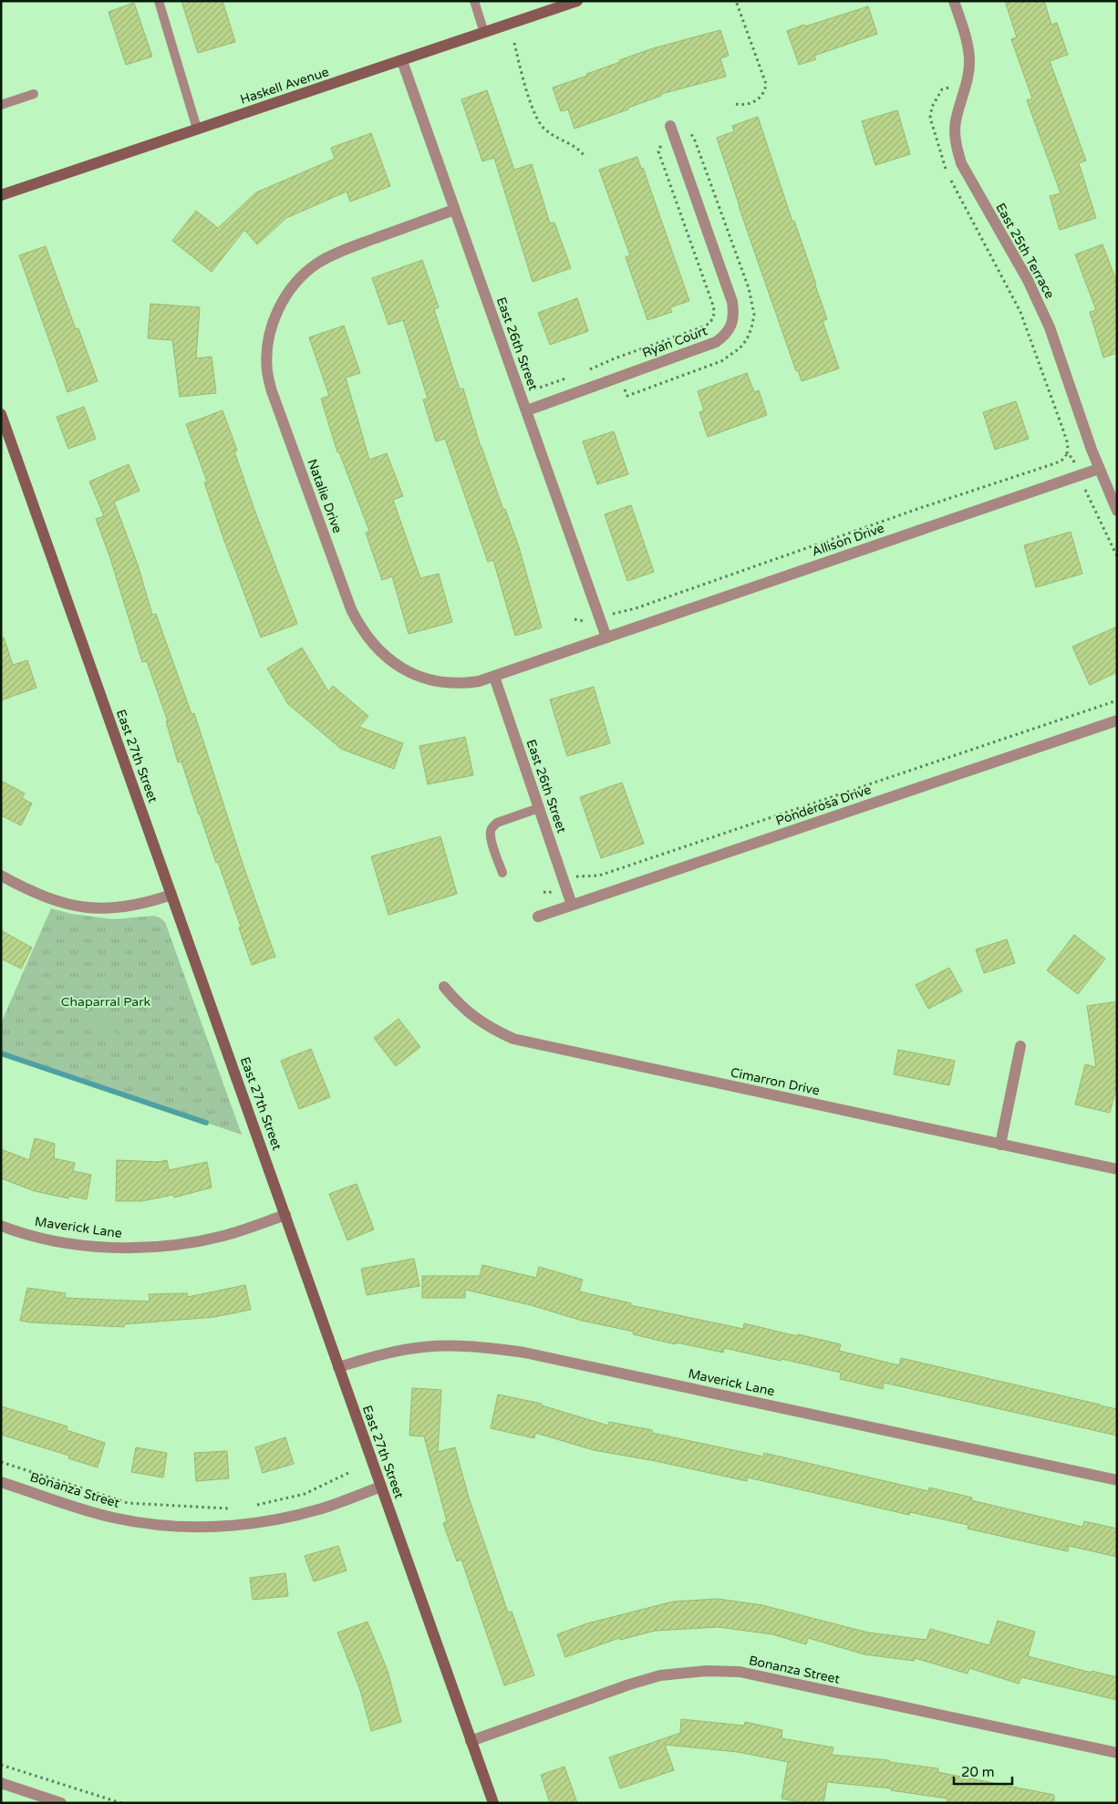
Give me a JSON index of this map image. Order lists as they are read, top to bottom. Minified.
{"streets":{"street":["Haskell Avenue","East 25th Terrace","Ryan Court","East 26th Street","Natalie Drive","Allison Drive","East 27th Street","Ponderosa Drive","Cimarron Drive","Maverick Lane","Bonanza Street"]},"crossings":[["Haskell Avenue","East 26th Street"],["East 25th Terrace","Allison Drive"],["Ryan Court","East 26th Street"],["East 26th Street","Natalie Drive"],["East 26th Street","Allison Drive"],["East 26th Street","Ponderosa Drive"],["Natalie Drive","Allison Drive"],["East 27th Street","Maverick Lane"],["East 27th Street","Bonanza Street"]],"parks":["Chaparral Park"],"scale_bar":"20 m"}
